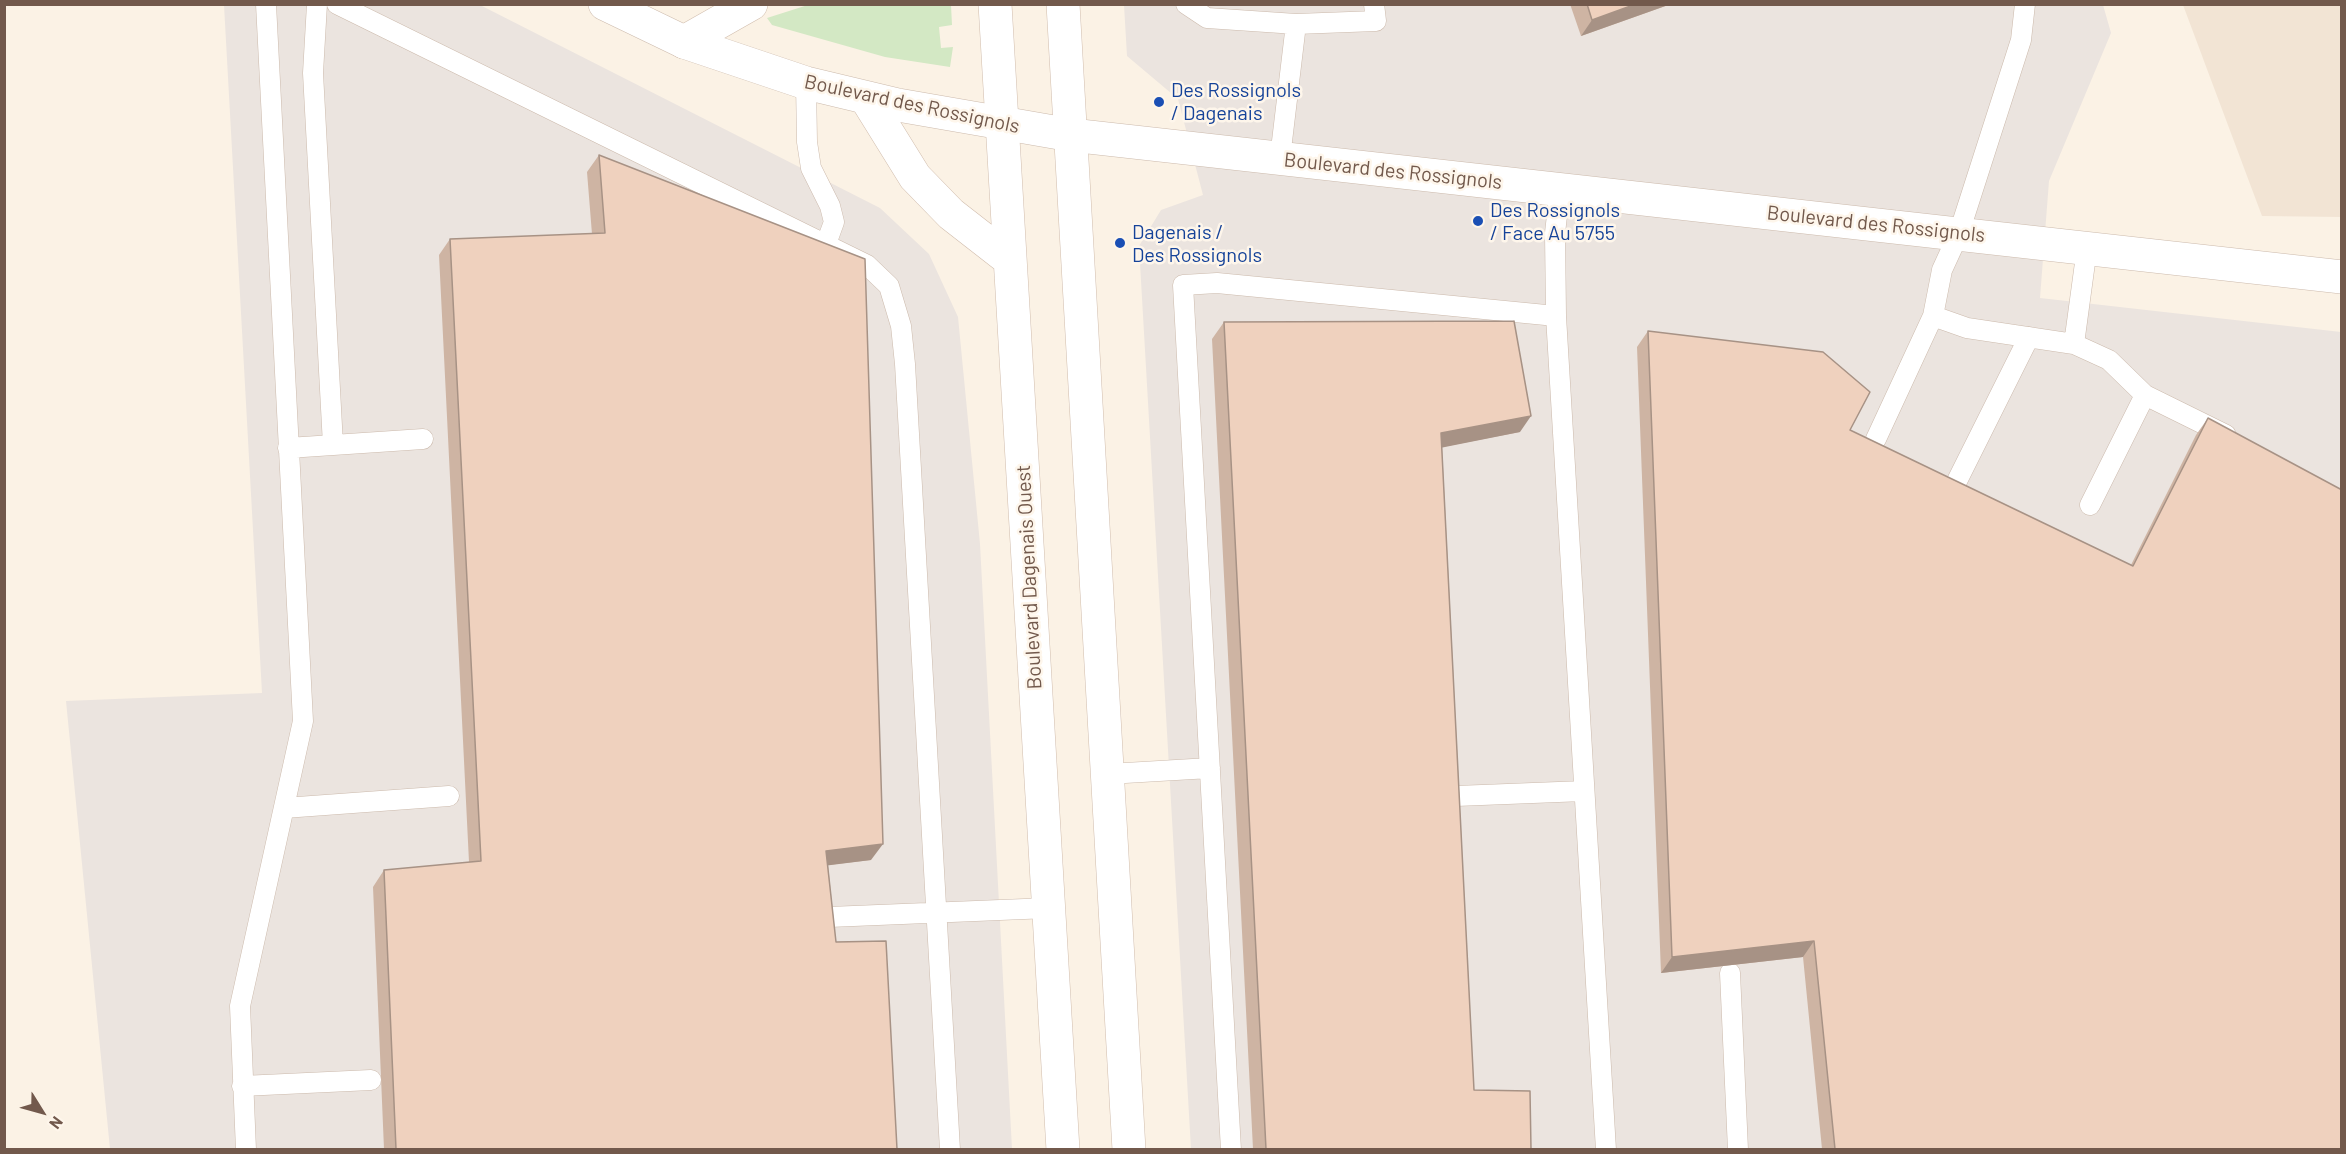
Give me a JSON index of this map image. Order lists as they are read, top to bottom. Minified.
{"streets":{"main road":["Boulevard des Rossignols","Boulevard Dagenais Ouest"]},"crossings":[["Boulevard des Rossignols","Boulevard Dagenais Ouest"]],"places":["Des Rossignols / Dagenais","Des Rossignols / Face Au 5755","Dagenais / Des Rossignols"],"north":"bottom right"}
